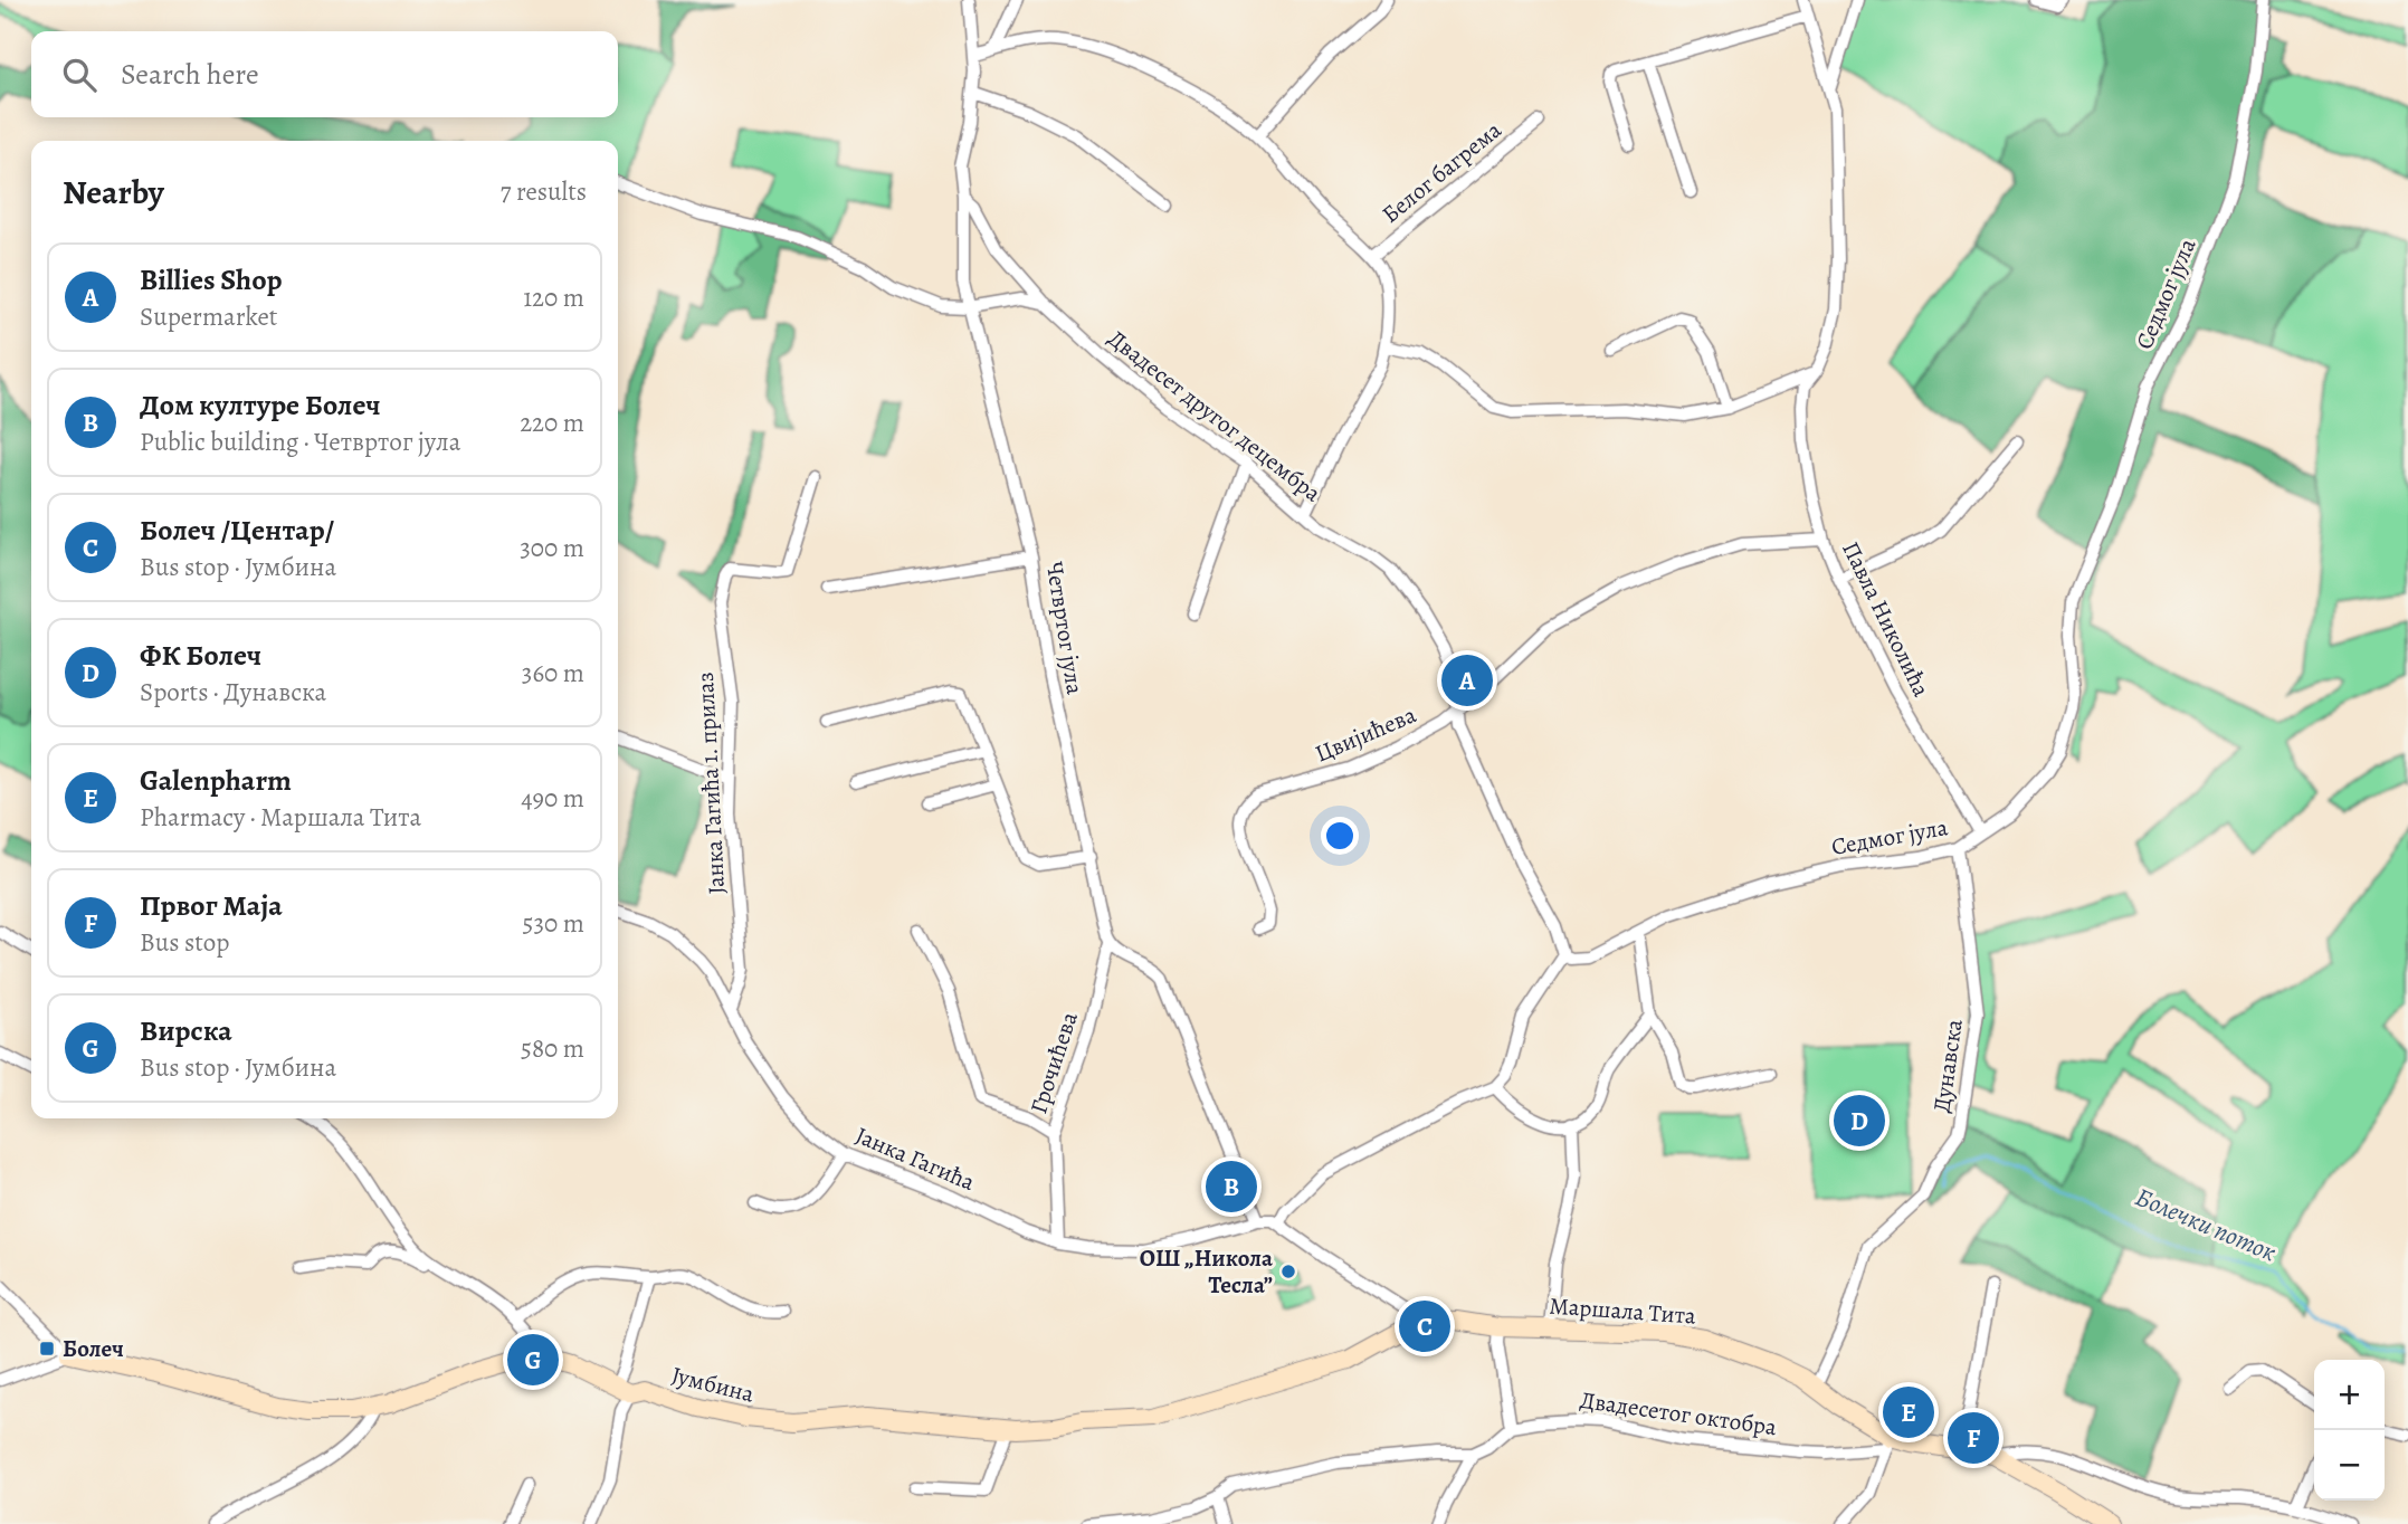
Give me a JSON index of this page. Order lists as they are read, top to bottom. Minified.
{"streets":{"street":["Белог багрема","Седмог јула","Двадесет другог децембра","Павла Николића","Четвртог јула","Цвијићева","Јанка Гагића 1. прилаз","Грочићева","Дунавска","Јанка Гагића","Маршала Тита","Јумбина","Двадесетог октобра"]},"crossings":[["Седмог јула","Двадесет другог децембра"],["Седмог јула","Павла Николића"],["Седмог јула","Дунавска"],["Двадесет другог децембра","Четвртог јула"],["Двадесет другог децембра","Цвијићева"],["Павла Николића","Цвијићева"],["Четвртог јула","Грочићева"],["Јанка Гагића 1. прилаз","Јанка Гагића"],["Грочићева","Јанка Гагића"],["Дунавска","Маршала Тита"],["Маршала Тита","Јумбина"],["Маршала Тита","Двадесетог октобра"]],"water":["Болечки поток"],"places":{"other":["ОШ „Никола Тесла”"],"transit":["Болеч"]},"page":{"search":"Search here","heading":["Nearby","7 results"],"list":[{"mark":"A","name":"Billies Shop","note":"Supermarket","value":"120 m"},{"mark":"B","name":"Дом културе Болеч","note":"Public building · Четвртог јула","value":"220 m"},{"mark":"C","name":"Болеч /Центар/","note":"Bus stop · Јумбина","value":"300 m"},{"mark":"D","name":"ФК Болеч","note":"Sports · Дунавска","value":"360 m"},{"mark":"E","name":"Galenpharm","note":"Pharmacy · Маршала Тита","value":"490 m"},{"mark":"F","name":"Првог Маја","note":"Bus stop","value":"530 m"},{"mark":"G","name":"Вирска","note":"Bus stop · Јумбина","value":"580 m"}],"pins":["A","D","B","C","G","E","F"],"map_buttons":["+","−"]}}
